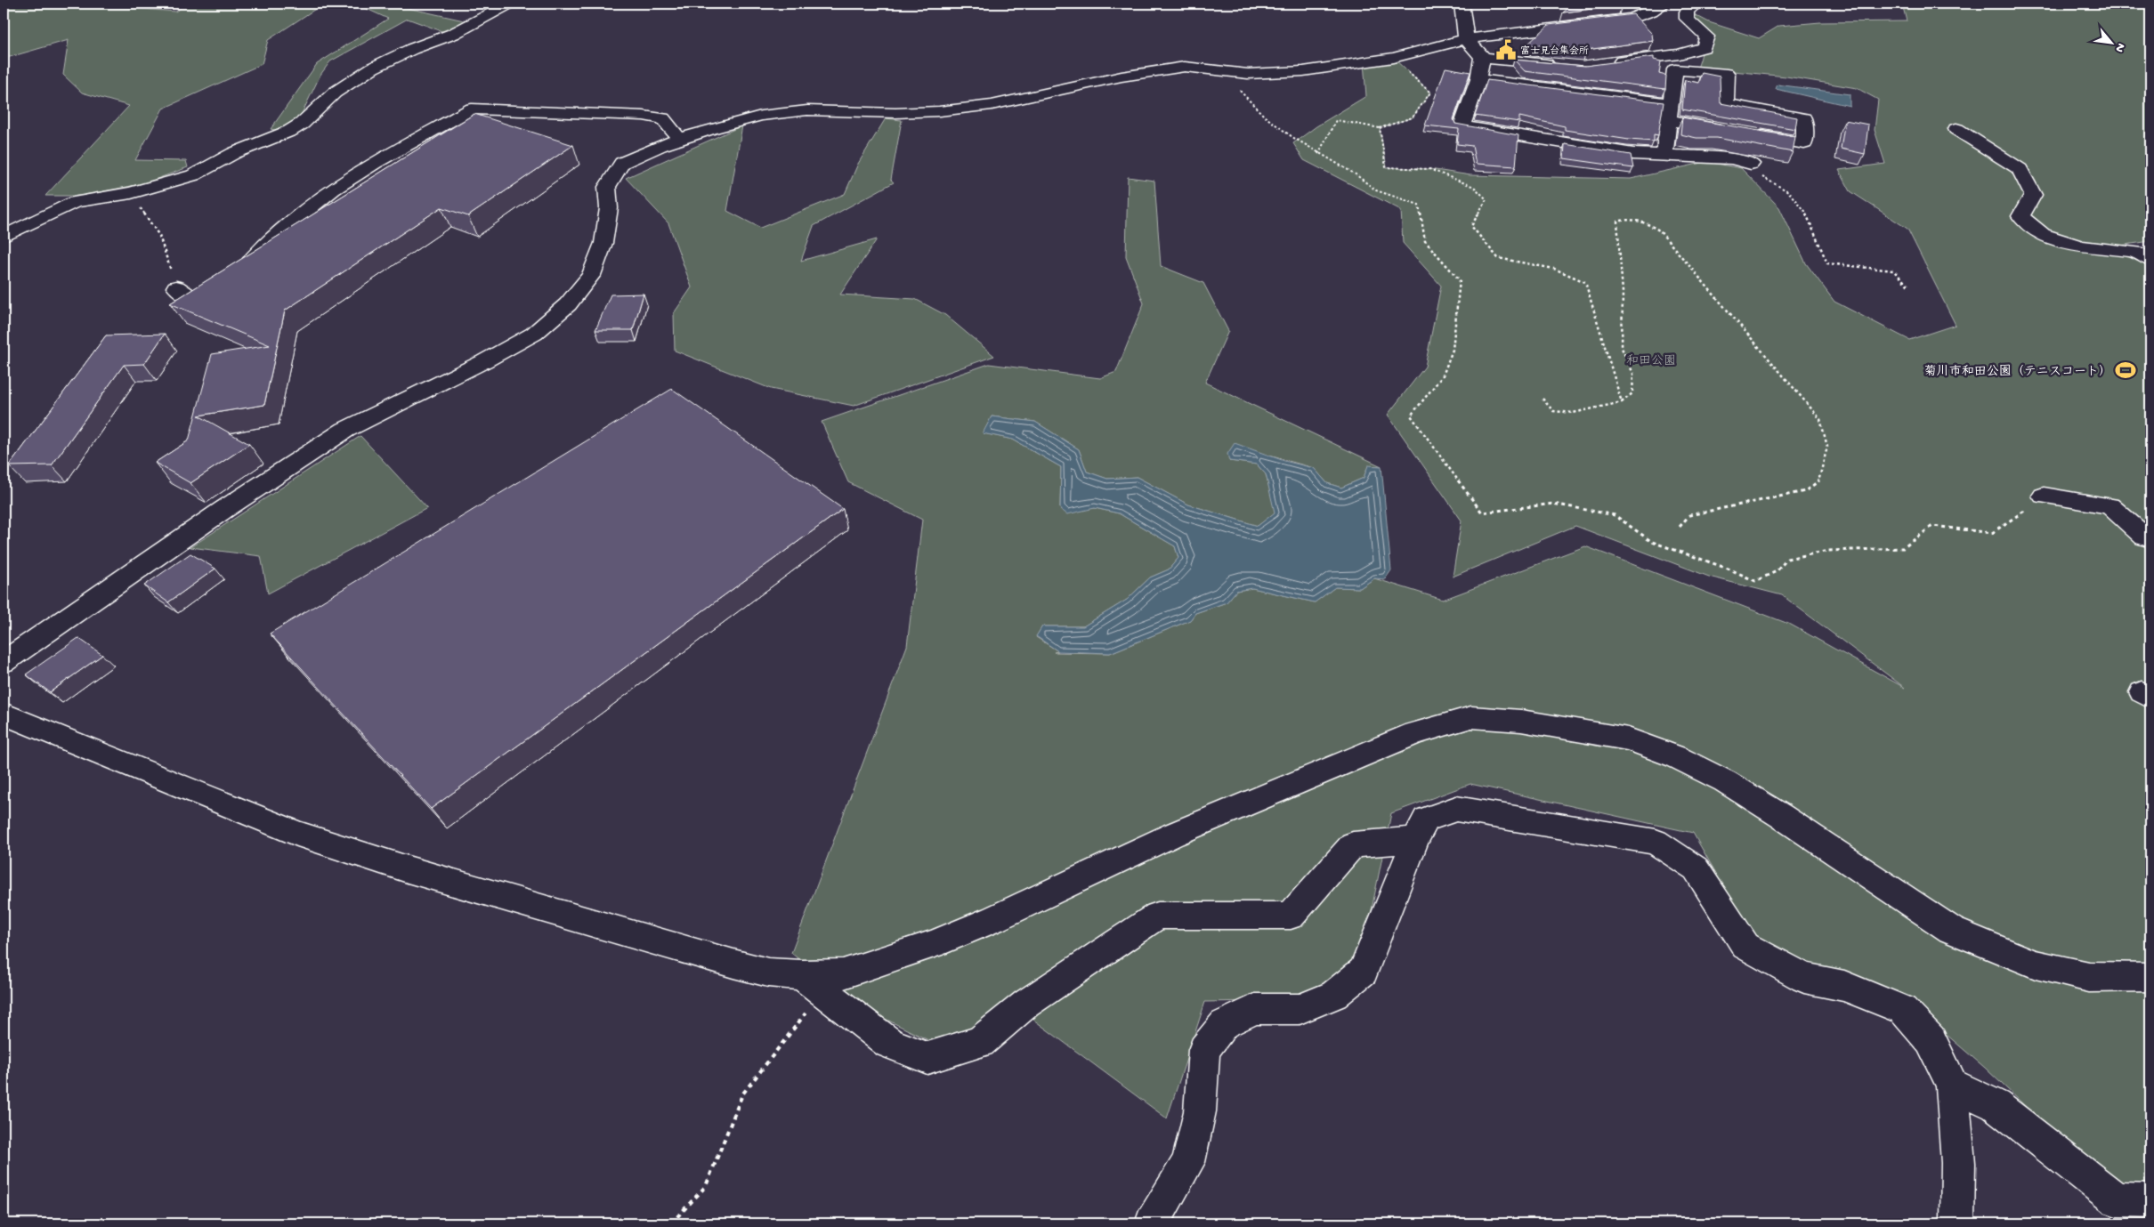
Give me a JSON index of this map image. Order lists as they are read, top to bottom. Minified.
{"parks":["和田公園"],"places":{"public building":["富士見台集会所"],"sports":["菊川市和田公園（テニスコート）"]},"north":"bottom right"}
